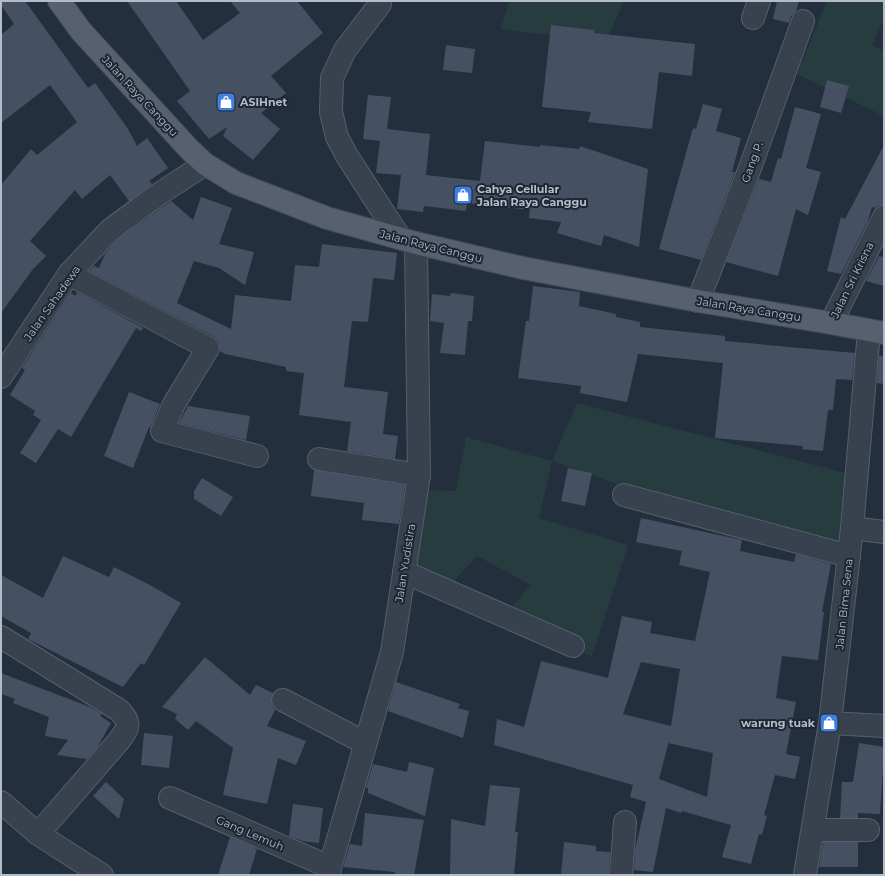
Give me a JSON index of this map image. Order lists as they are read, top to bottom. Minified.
{"streets":{"main road":["Jalan Raya Canggu"],"street":["Gang P.","Jalan Sri Krisna","Jalan Sahadewa","Jalan Yudistira","Jalan Bima Sena","Gang Lemuh"]},"crossings":[["Jalan Raya Canggu","Gang P."],["Jalan Raya Canggu","Jalan Sri Krisna"],["Jalan Raya Canggu","Jalan Sahadewa"],["Jalan Raya Canggu","Jalan Yudistira"],["Jalan Raya Canggu","Jalan Bima Sena"],["Jalan Yudistira","Gang Lemuh"]],"places":{"shop":["ASIHnet","Cahya Cellular Jalan Raya Canggu","warung tuak"]}}
